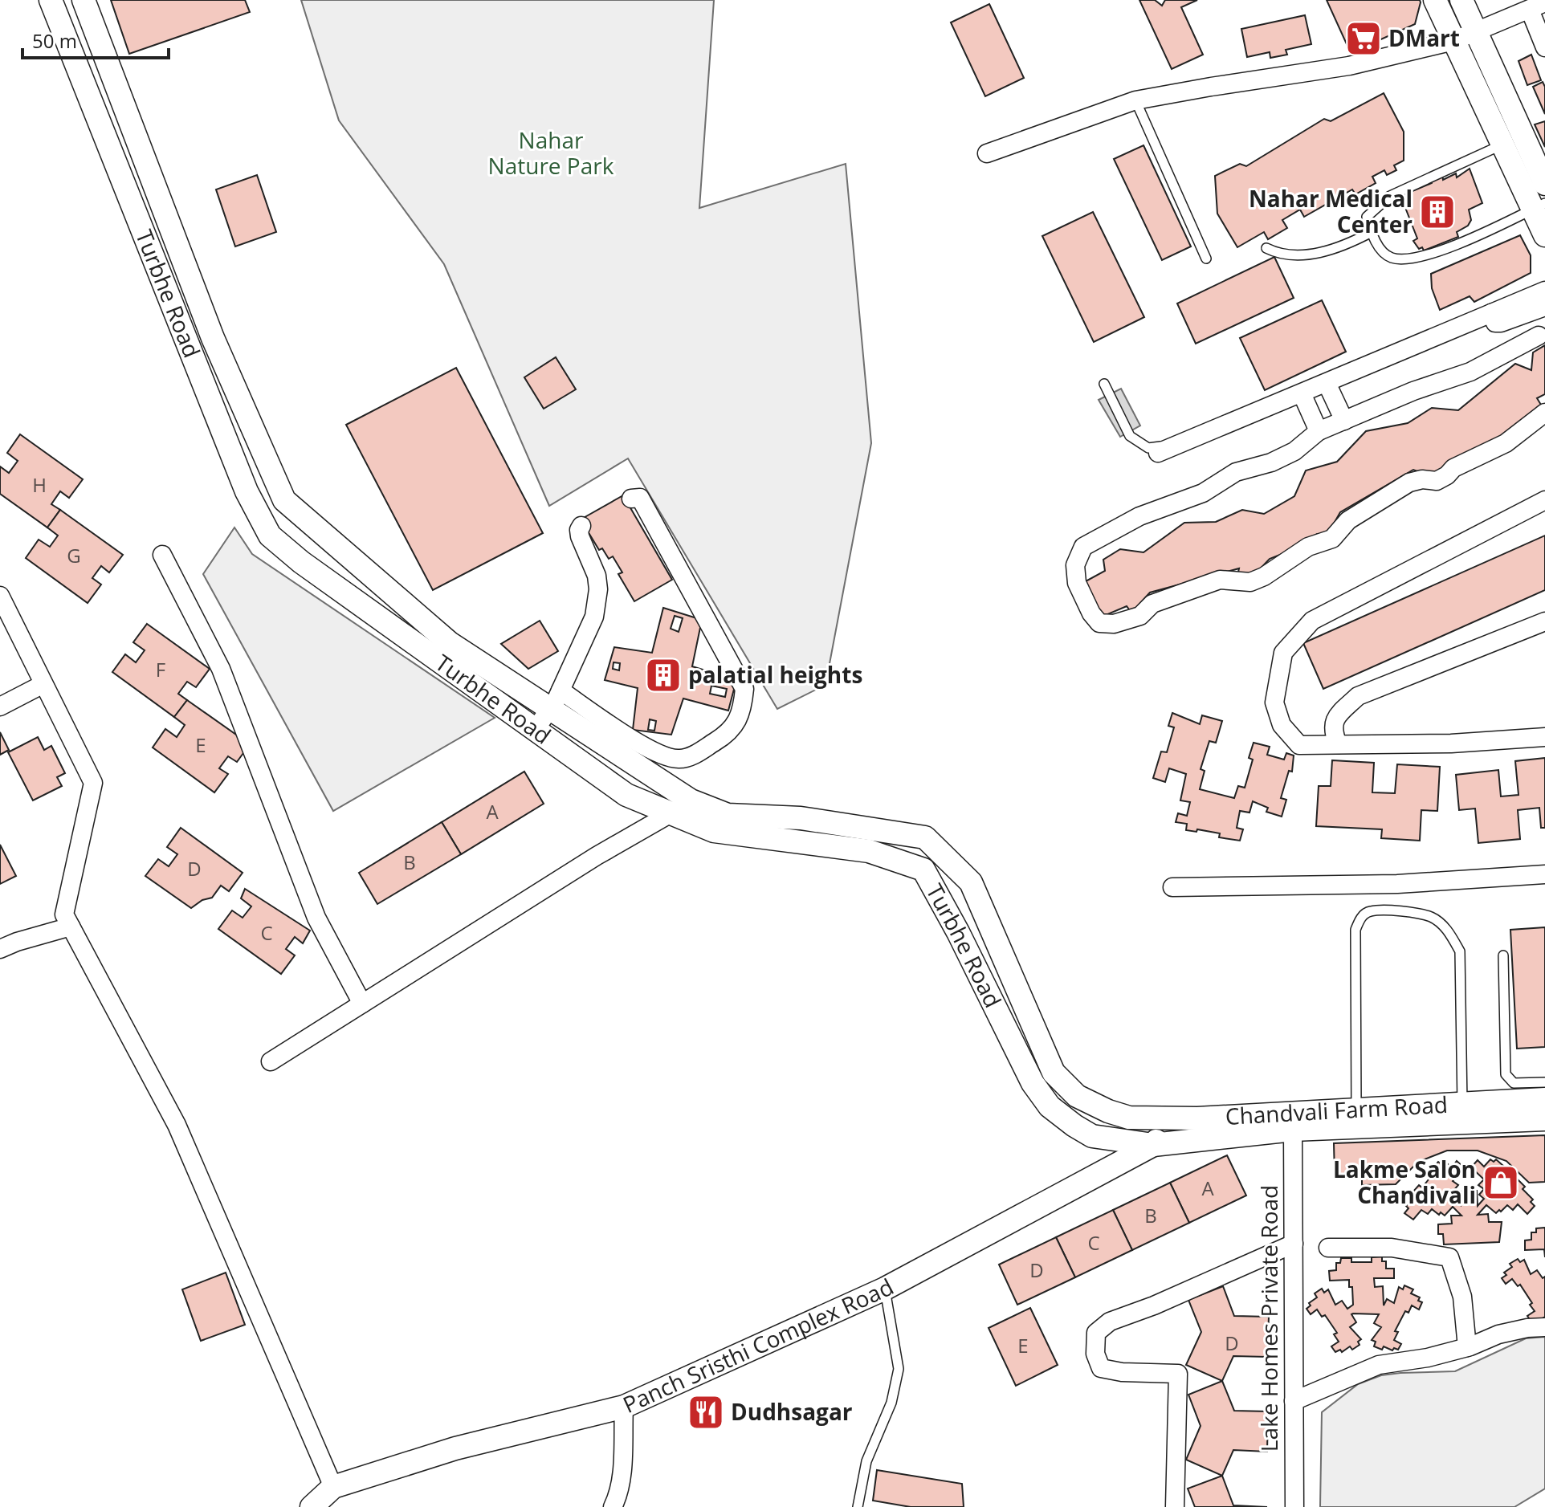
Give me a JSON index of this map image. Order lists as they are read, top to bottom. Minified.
{"streets":{"street":["Turbhe Road","Chandvali Farm Road","Lake Homes Private Road","Panch Sristhi Complex Road"]},"crossings":[["Turbhe Road","Chandvali Farm Road"],["Turbhe Road","Panch Sristhi Complex Road"],["Chandvali Farm Road","Lake Homes Private Road"],["Chandvali Farm Road","Panch Sristhi Complex Road"]],"parks":["Nahar Nature Park"],"places":{"supermarket":["DMart"],"building":["Nahar Medical Center","palatial heights"],"shop":["Lakme Salon Chandivali"],"restaurant":["Dudhsagar"]},"house_numbers":["H","G","F","E","A","B","D","C","A","B","C","D","D","E"],"scale_bar":"50 m"}
